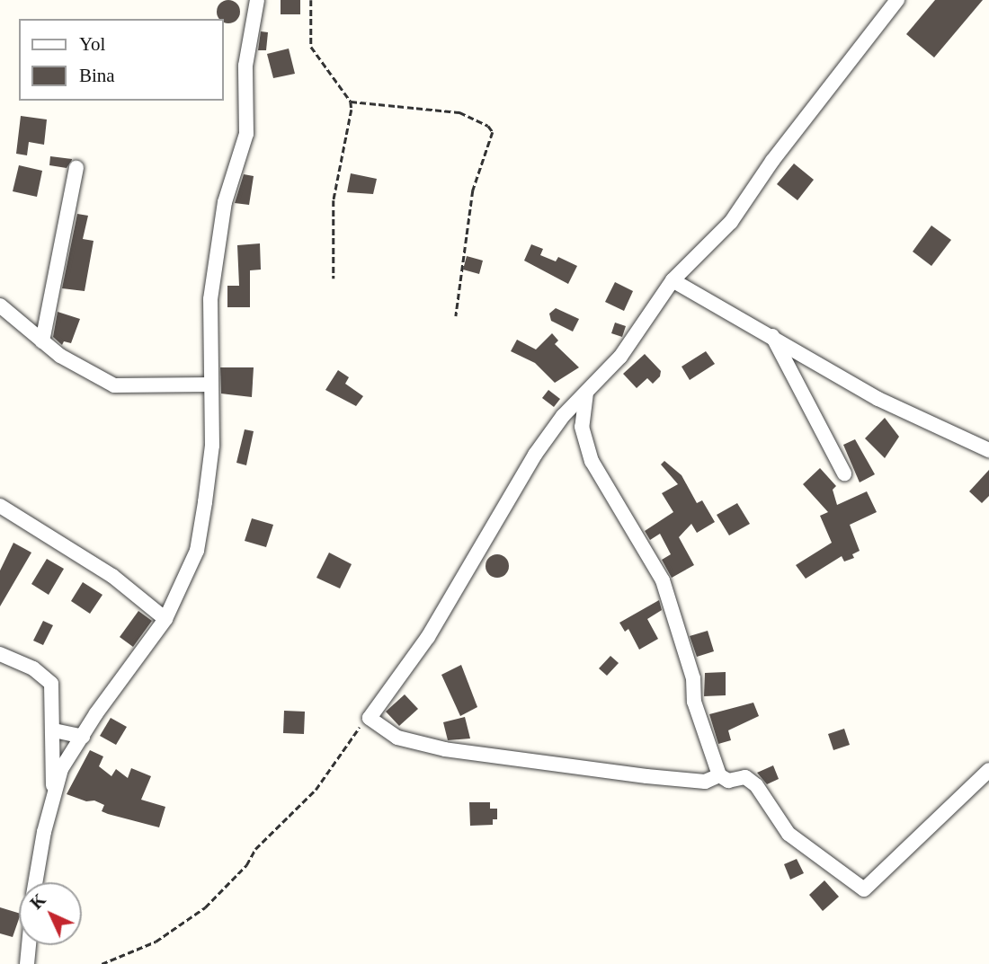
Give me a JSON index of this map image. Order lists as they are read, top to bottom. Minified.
{"legend":["Yol","Bina"],"north":"top left"}
